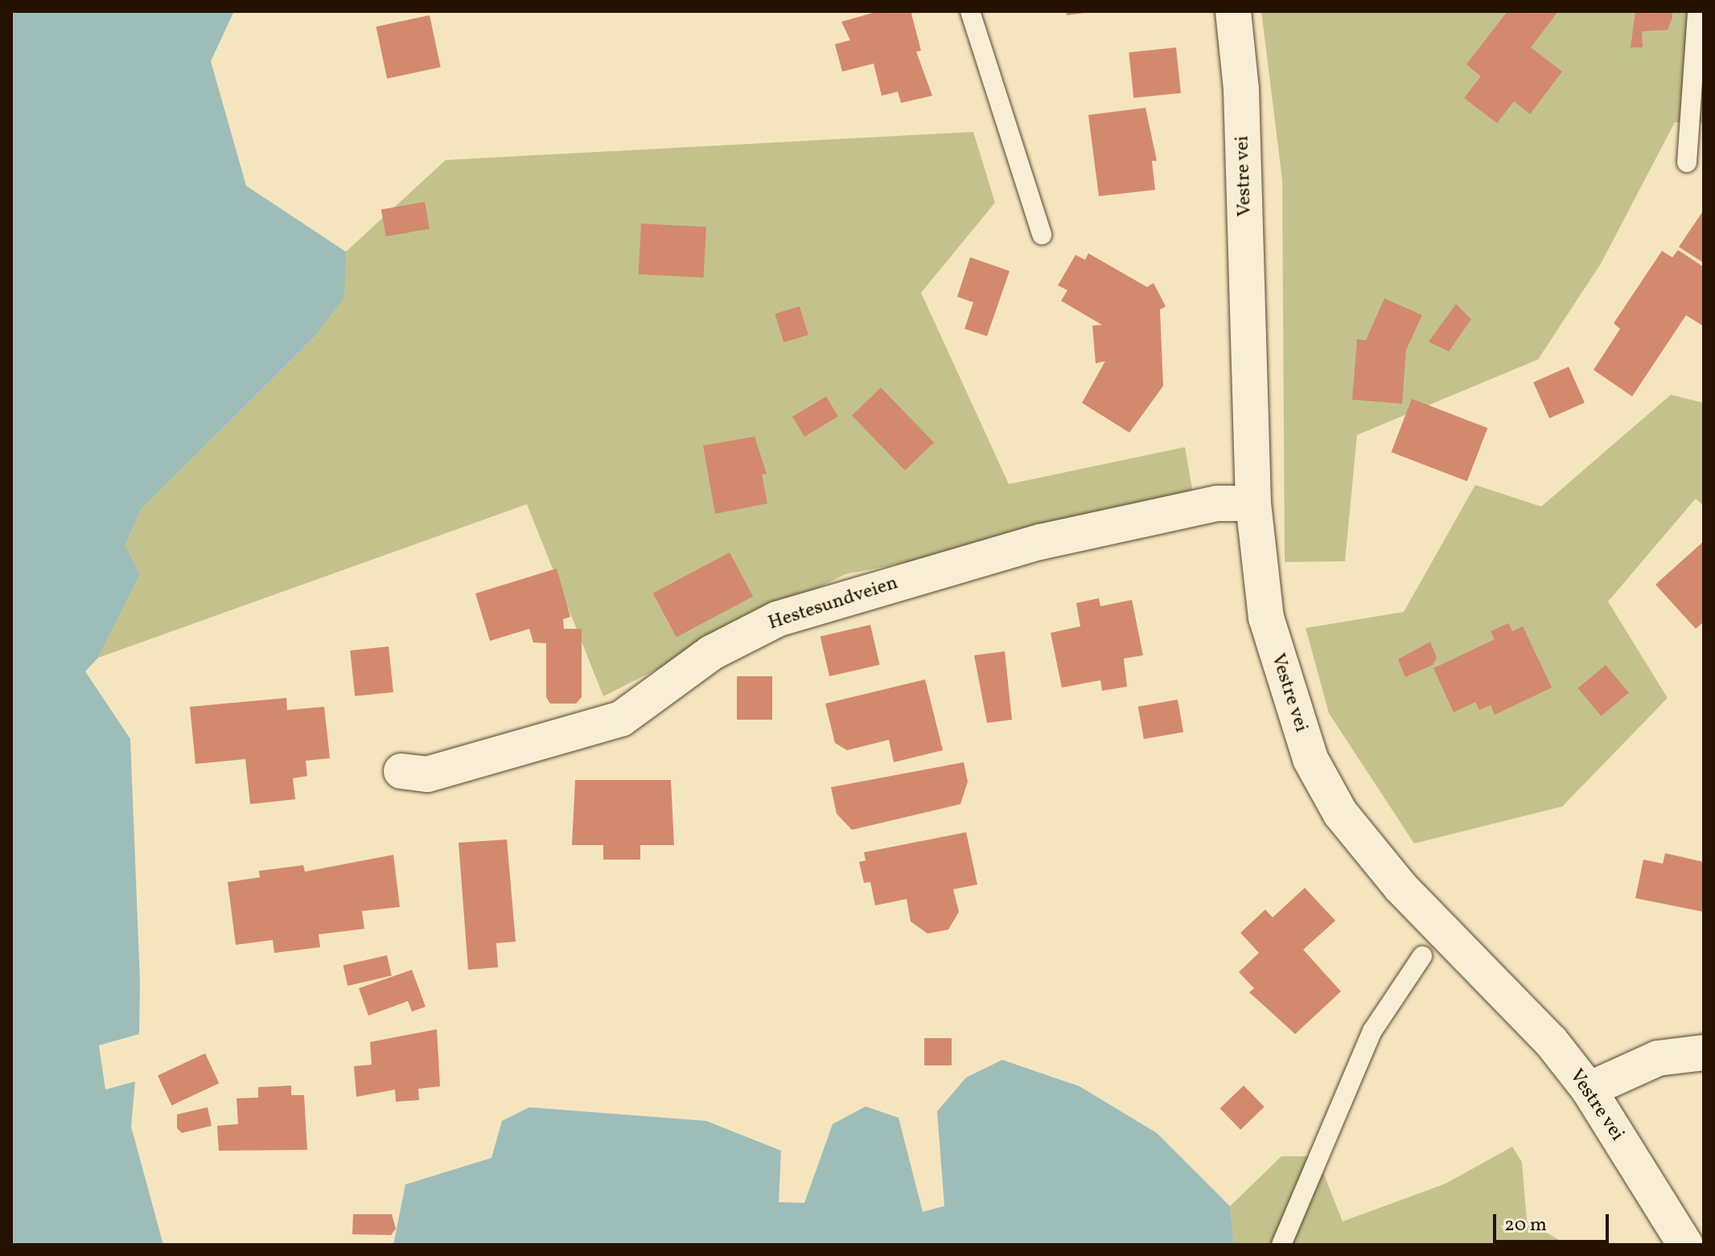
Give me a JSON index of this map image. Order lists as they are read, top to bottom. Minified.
{"streets":{"street":["Vestre vei","Hestesundveien"]},"crossings":[["Vestre vei","Hestesundveien"]],"scale_bar":"20 m"}
